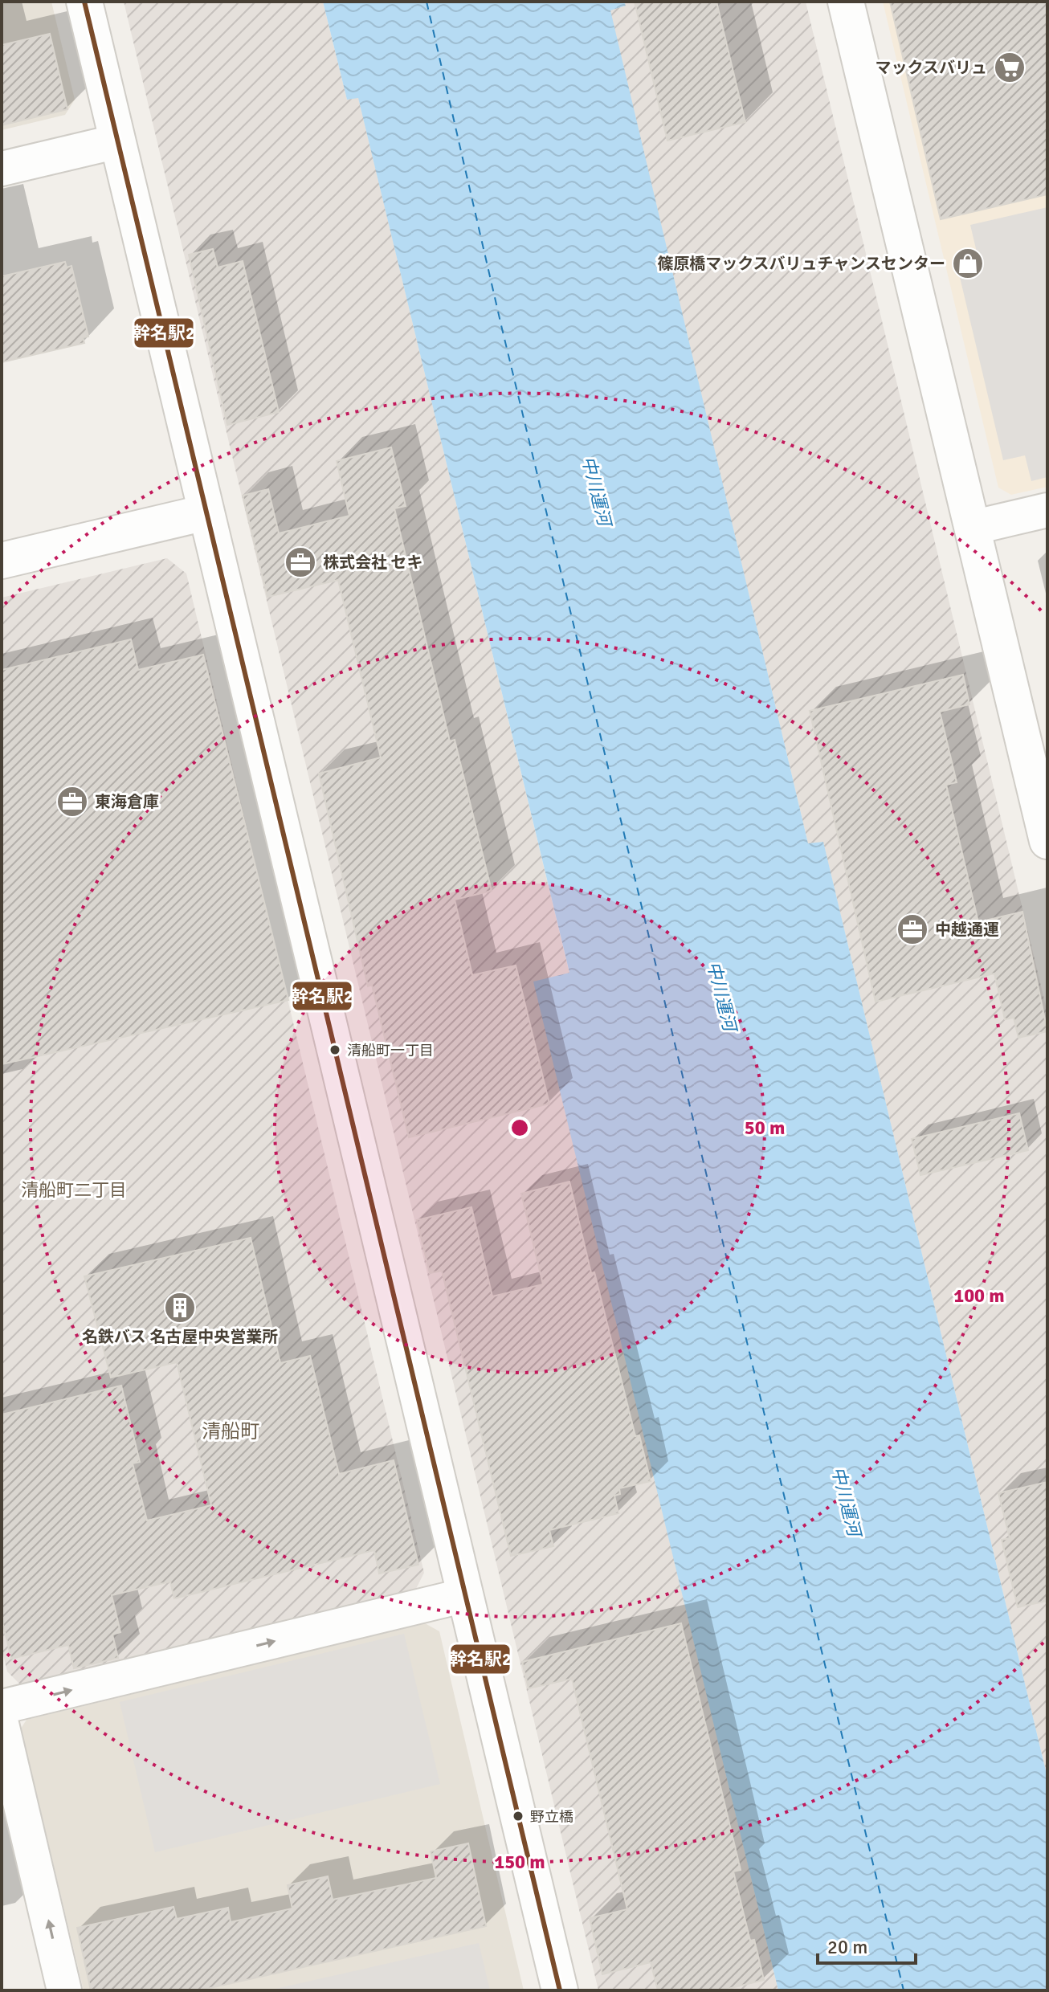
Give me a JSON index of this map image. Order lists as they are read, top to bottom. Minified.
{"districts":["清船町二丁目","清船町"],"water":["中川運河"],"places":{"supermarket":["マックスバリュ"],"shop":["篠原橋マックスバリュチャンスセンター"],"office":["株式会社 セキ","東海倉庫","中越通運"],"other":["清船町一丁目","野立橋"],"building":["名鉄バス 名古屋中央営業所"]},"lines":["transit line 幹名駅2"],"scale_bar":"20 m","rings":["50 m","100 m","150 m"]}
